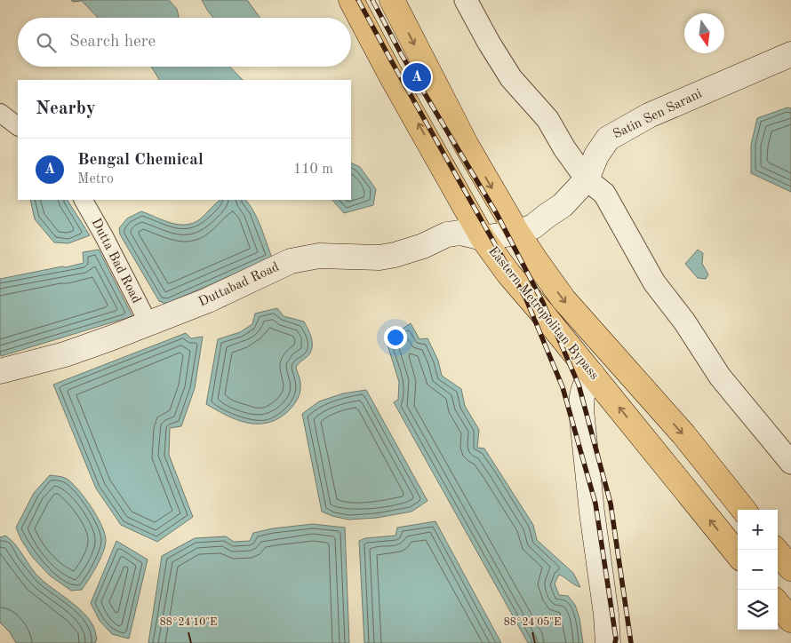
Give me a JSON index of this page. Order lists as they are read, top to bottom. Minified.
{"streets":{"main road":["Satin Sen Sarani","Duttabad Road","Eastern Metropolitan Bypass"],"street":["Dutta Bad Road"]},"crossings":[["Satin Sen Sarani","Duttabad Road"],["Satin Sen Sarani","Eastern Metropolitan Bypass"],["Dutta Bad Road","Duttabad Road"],["Duttabad Road","Eastern Metropolitan Bypass"]],"north":"bottom","page":{"search":"Search here","pins":"A","heading":"Nearby","list":[{"mark":"A","name":"Bengal Chemical","note":"Metro","value":"110 m"}],"map_buttons":["+","−"]},"coordinates":["88°24'10\"E","88°24'05\"E"]}
